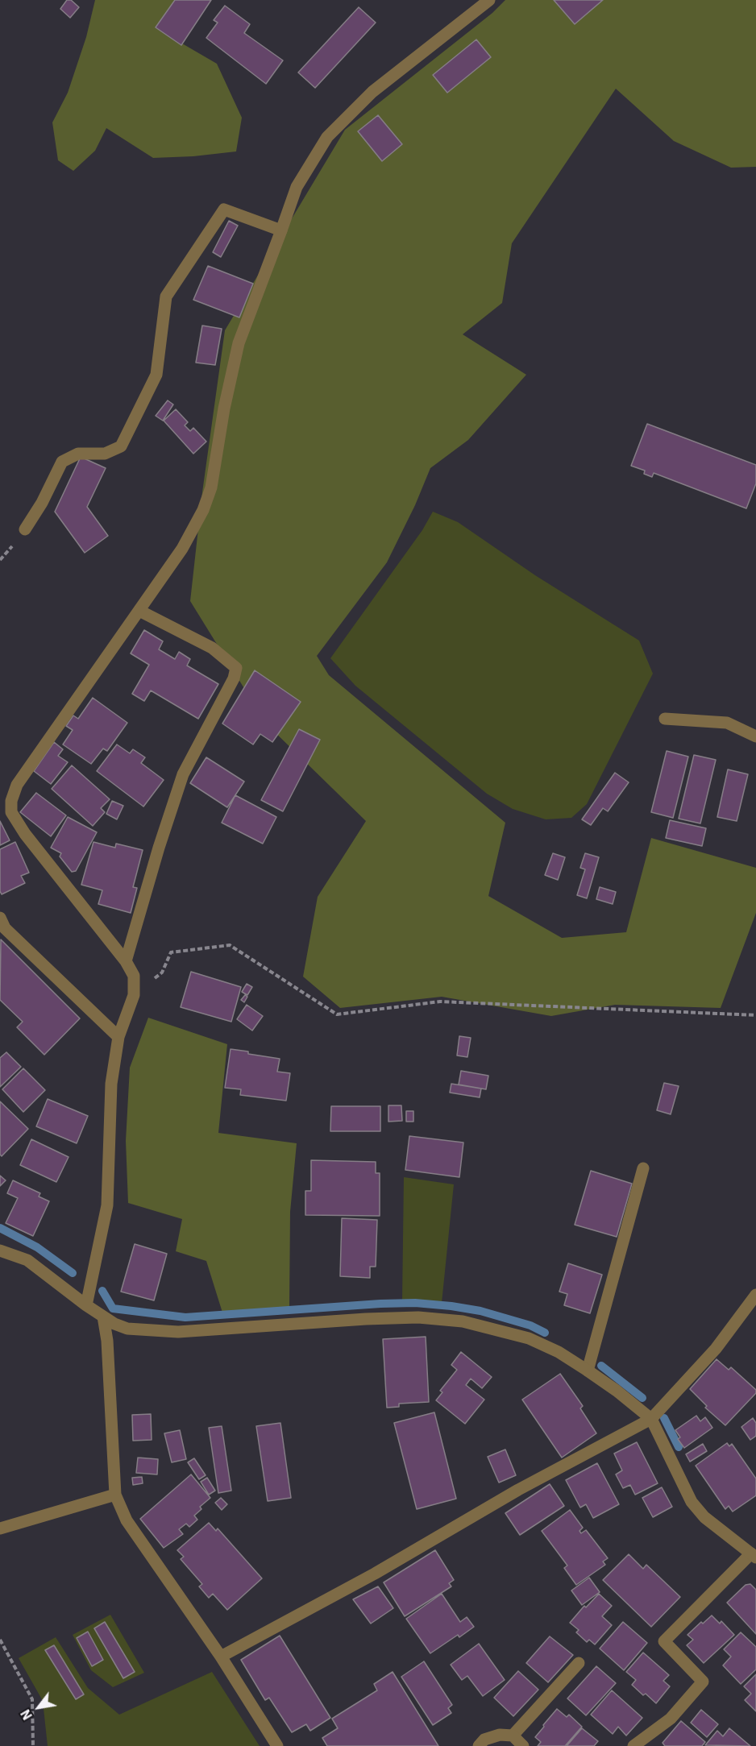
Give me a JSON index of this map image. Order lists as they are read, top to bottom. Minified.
{"north":"bottom left"}
